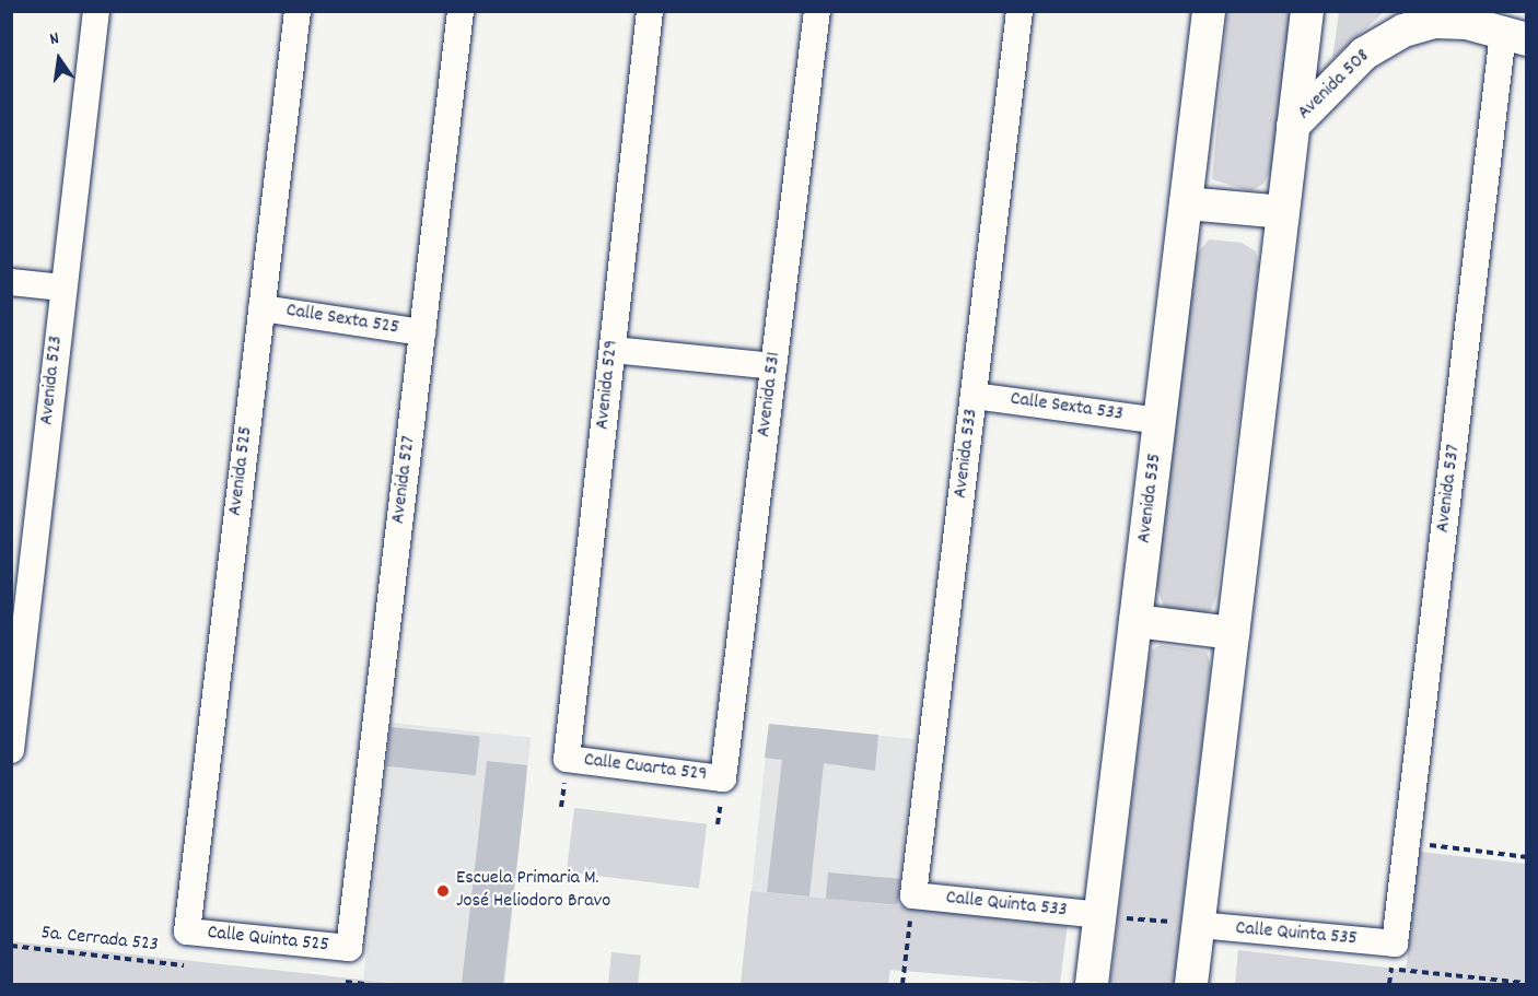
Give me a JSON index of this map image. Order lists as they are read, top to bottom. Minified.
{"streets":{"street":["Avenida 508","Calle Sexta 525","Avenida 523","Avenida 529","Avenida 531","Calle Sexta 533","Avenida 533","Avenida 525","Avenida 527","Avenida 537","Avenida 535","Calle Cuarta 529","Calle Quinta 533","Calle Quinta 535","Calle Quinta 525"],"path":["5a. Cerrada 523"]},"crossings":[["Avenida 508","Avenida 537"],["Calle Sexta 525","Avenida 525"],["Calle Sexta 525","Avenida 527"],["Avenida 529","Calle Cuarta 529"],["Avenida 531","Calle Cuarta 529"],["Calle Sexta 533","Avenida 533"],["Calle Sexta 533","Avenida 535"],["Avenida 533","Calle Quinta 533"],["Avenida 525","Calle Quinta 525"],["Avenida 527","Calle Quinta 525"],["Avenida 537","Calle Quinta 535"],["Avenida 535","Calle Quinta 533"]],"places":["Escuela Primaria M. José Heliodoro Bravo"],"north":"top"}
